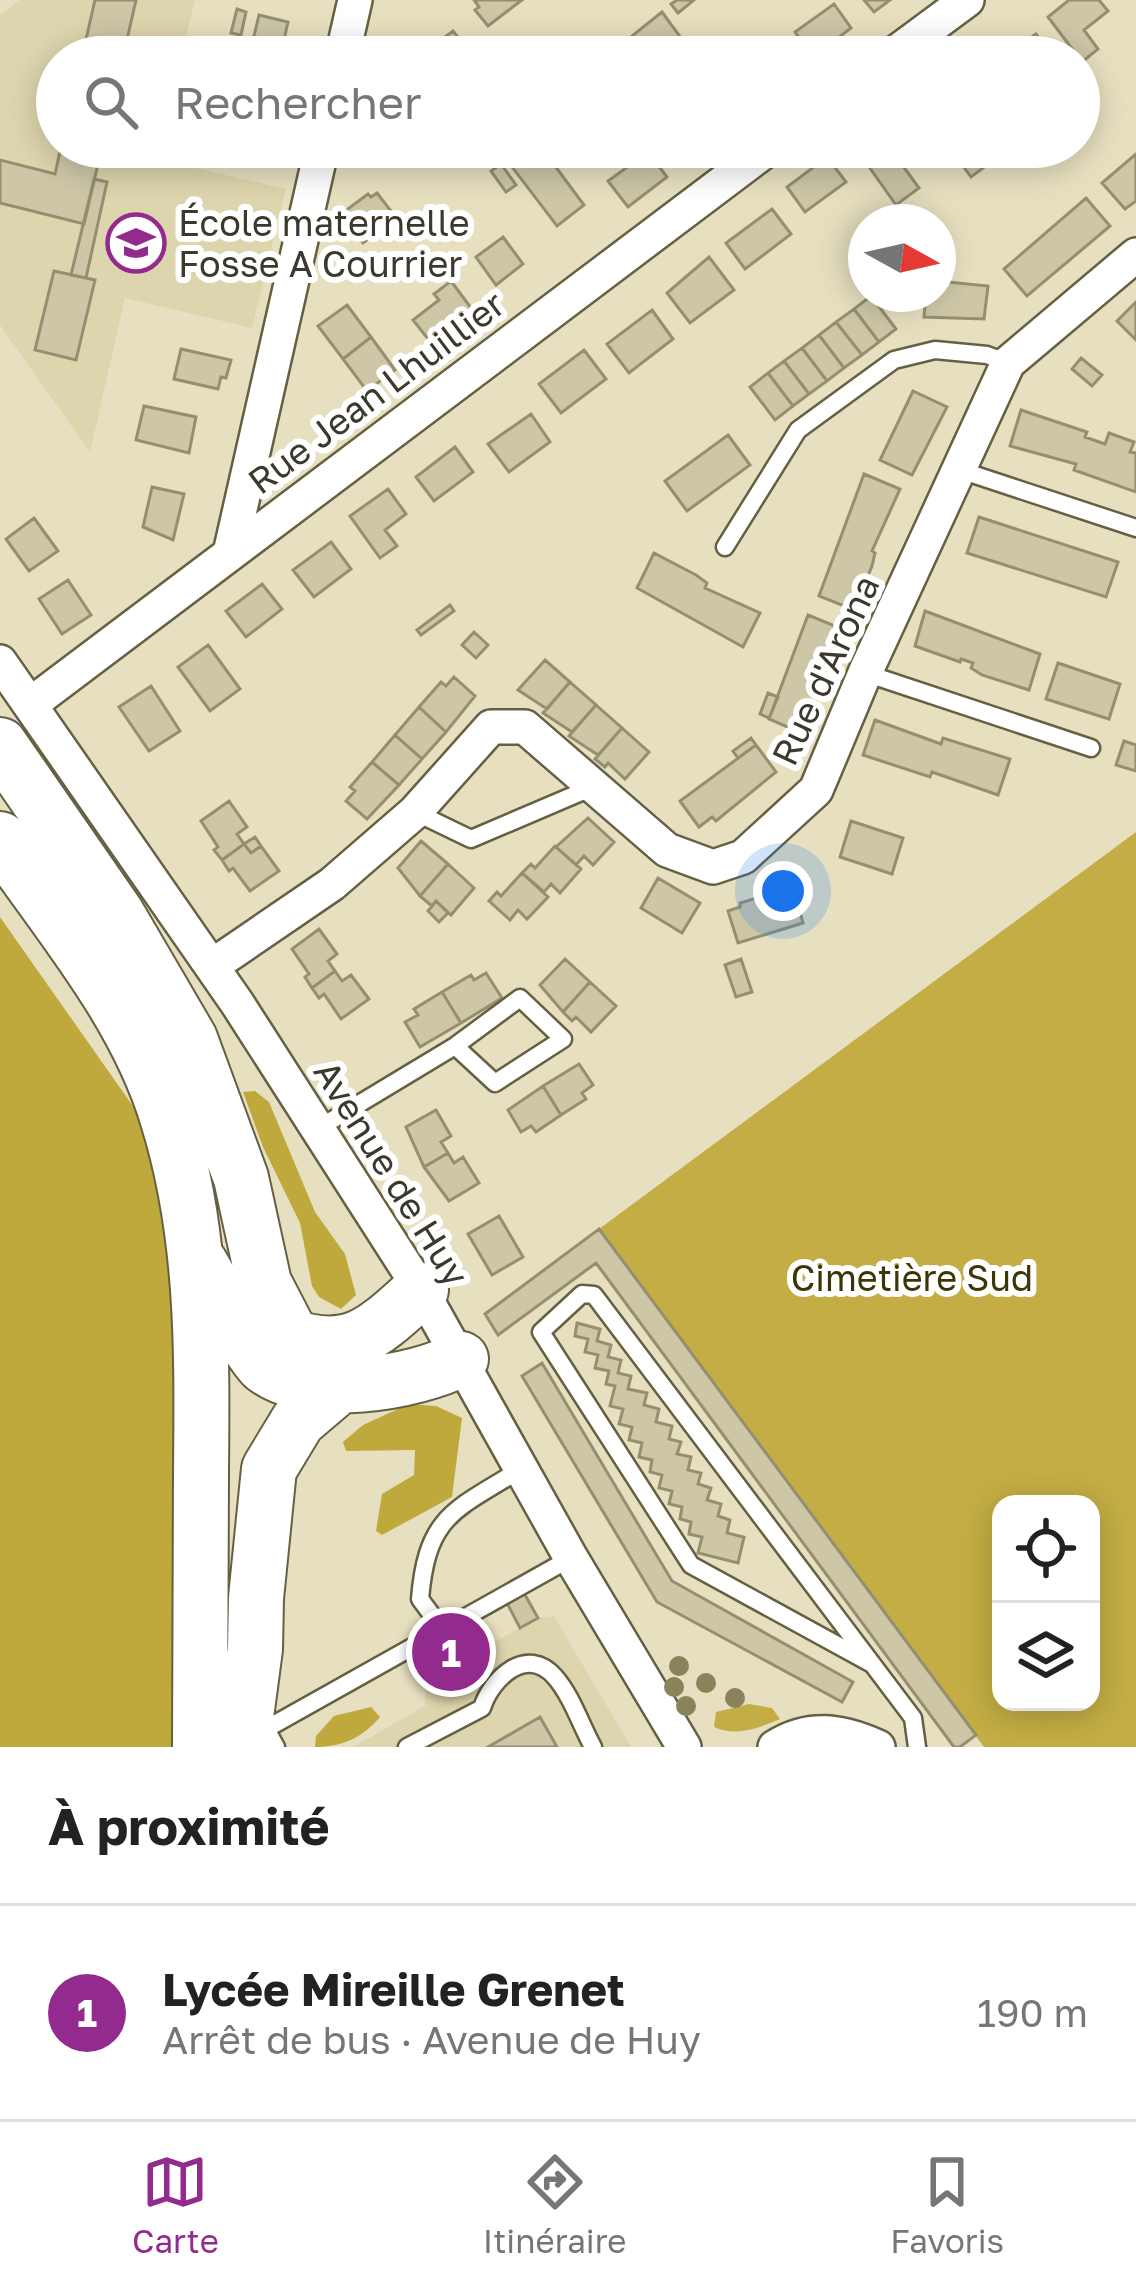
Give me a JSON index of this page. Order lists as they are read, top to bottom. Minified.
{"streets":{"street":["Rue Jean Lhuillier","Rue d'Arona","Avenue de Huy"]},"crossings":[["Rue Jean Lhuillier","Avenue de Huy"],["Rue d'Arona","Avenue de Huy"]],"parks":["Cimetière Sud"],"places":{"school or university":["École maternelle Fosse A Courrier"]},"north":"right","page":{"search":"Rechercher","pins":"1","heading":"À proximité","list":[{"mark":"1","name":"Lycée Mireille Grenet","note":"Arrêt de bus · Avenue de Huy","value":"190 m"}],"nav":["Carte","Itinéraire","Favoris"]}}
